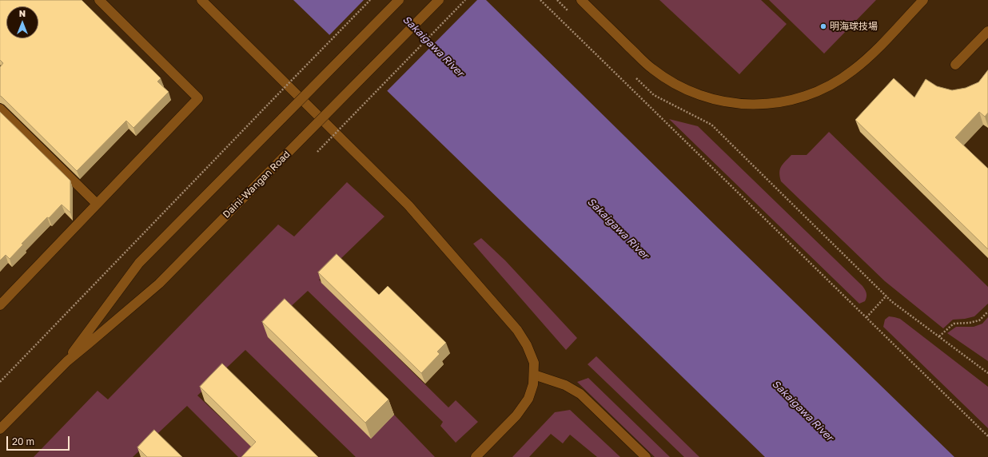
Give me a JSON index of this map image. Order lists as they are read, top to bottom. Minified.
{"streets":{"street":["Daini-Wangan Road"]},"water":["Sakaigawa River"],"places":["明海球技場"],"scale_bar":"20 m","north":"top"}
